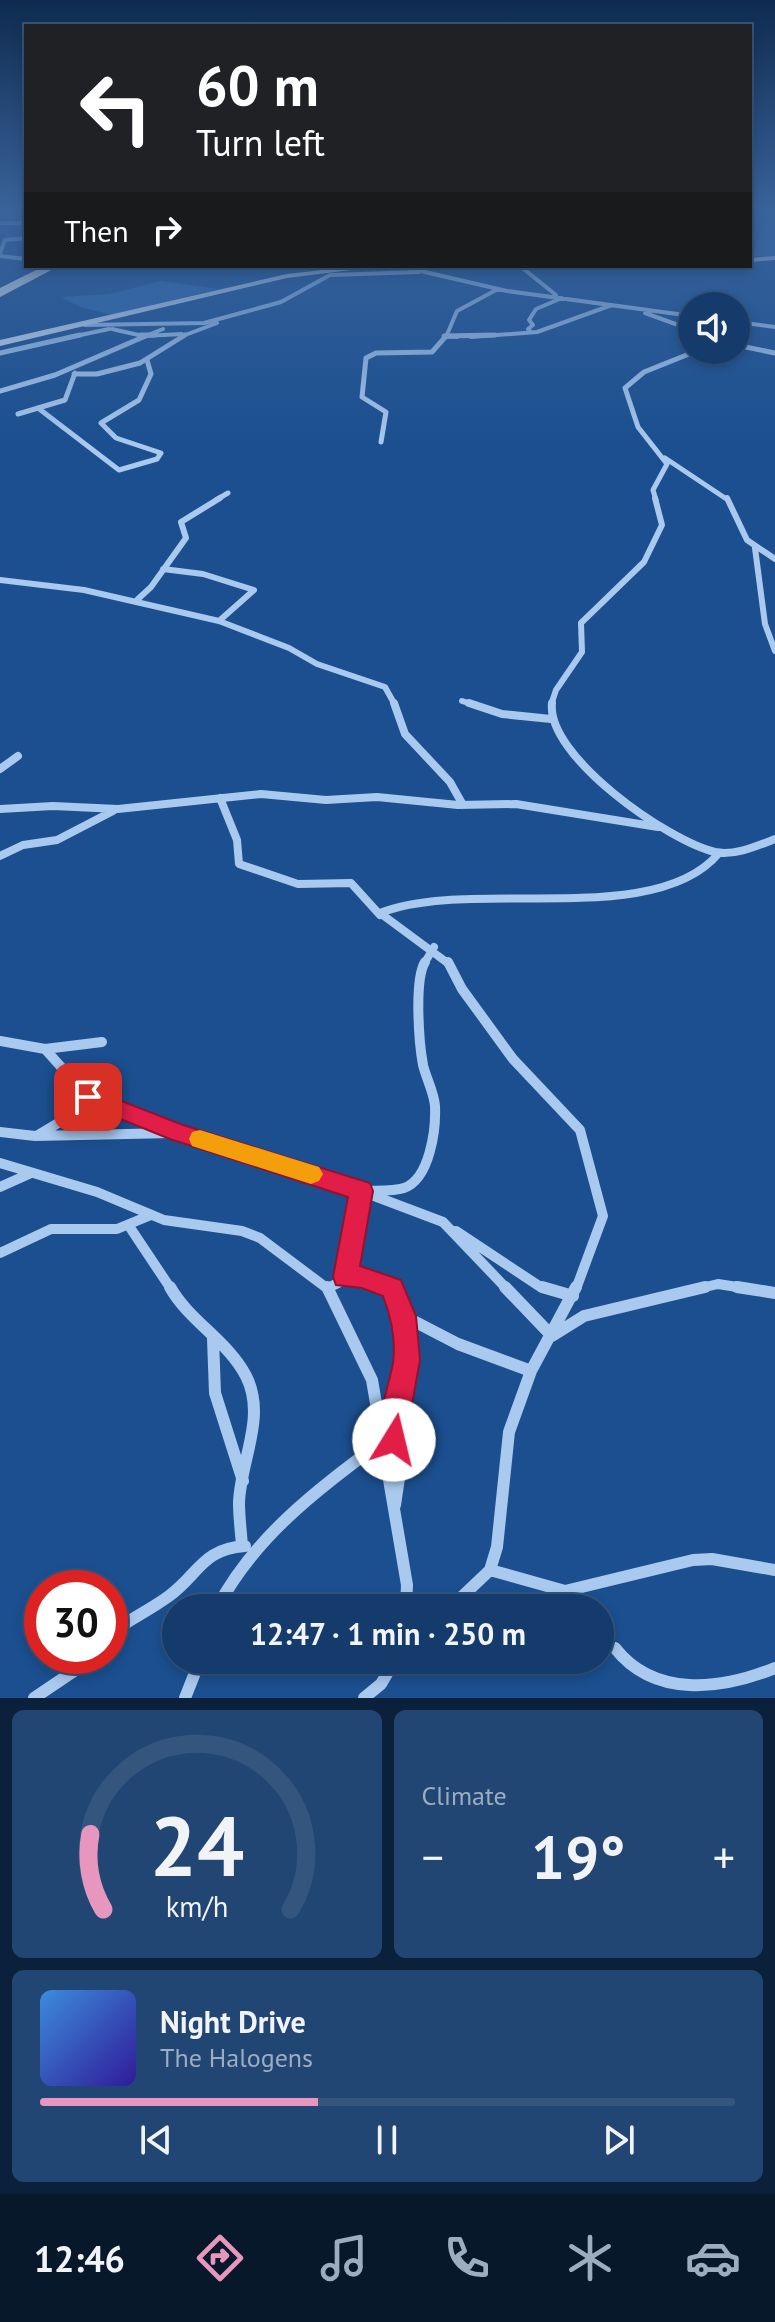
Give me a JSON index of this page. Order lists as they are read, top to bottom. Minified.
{"page":{"turn":["60 m","Turn left"],"then":"Then","limit":"30","trip":"12:47 · 1 min · 250 m","tile":"Climate","heat":["−","19°","+"],"song":["Night Drive","The Halogens"],"tabs":"12:46","gauge":["24","km/h"]}}
